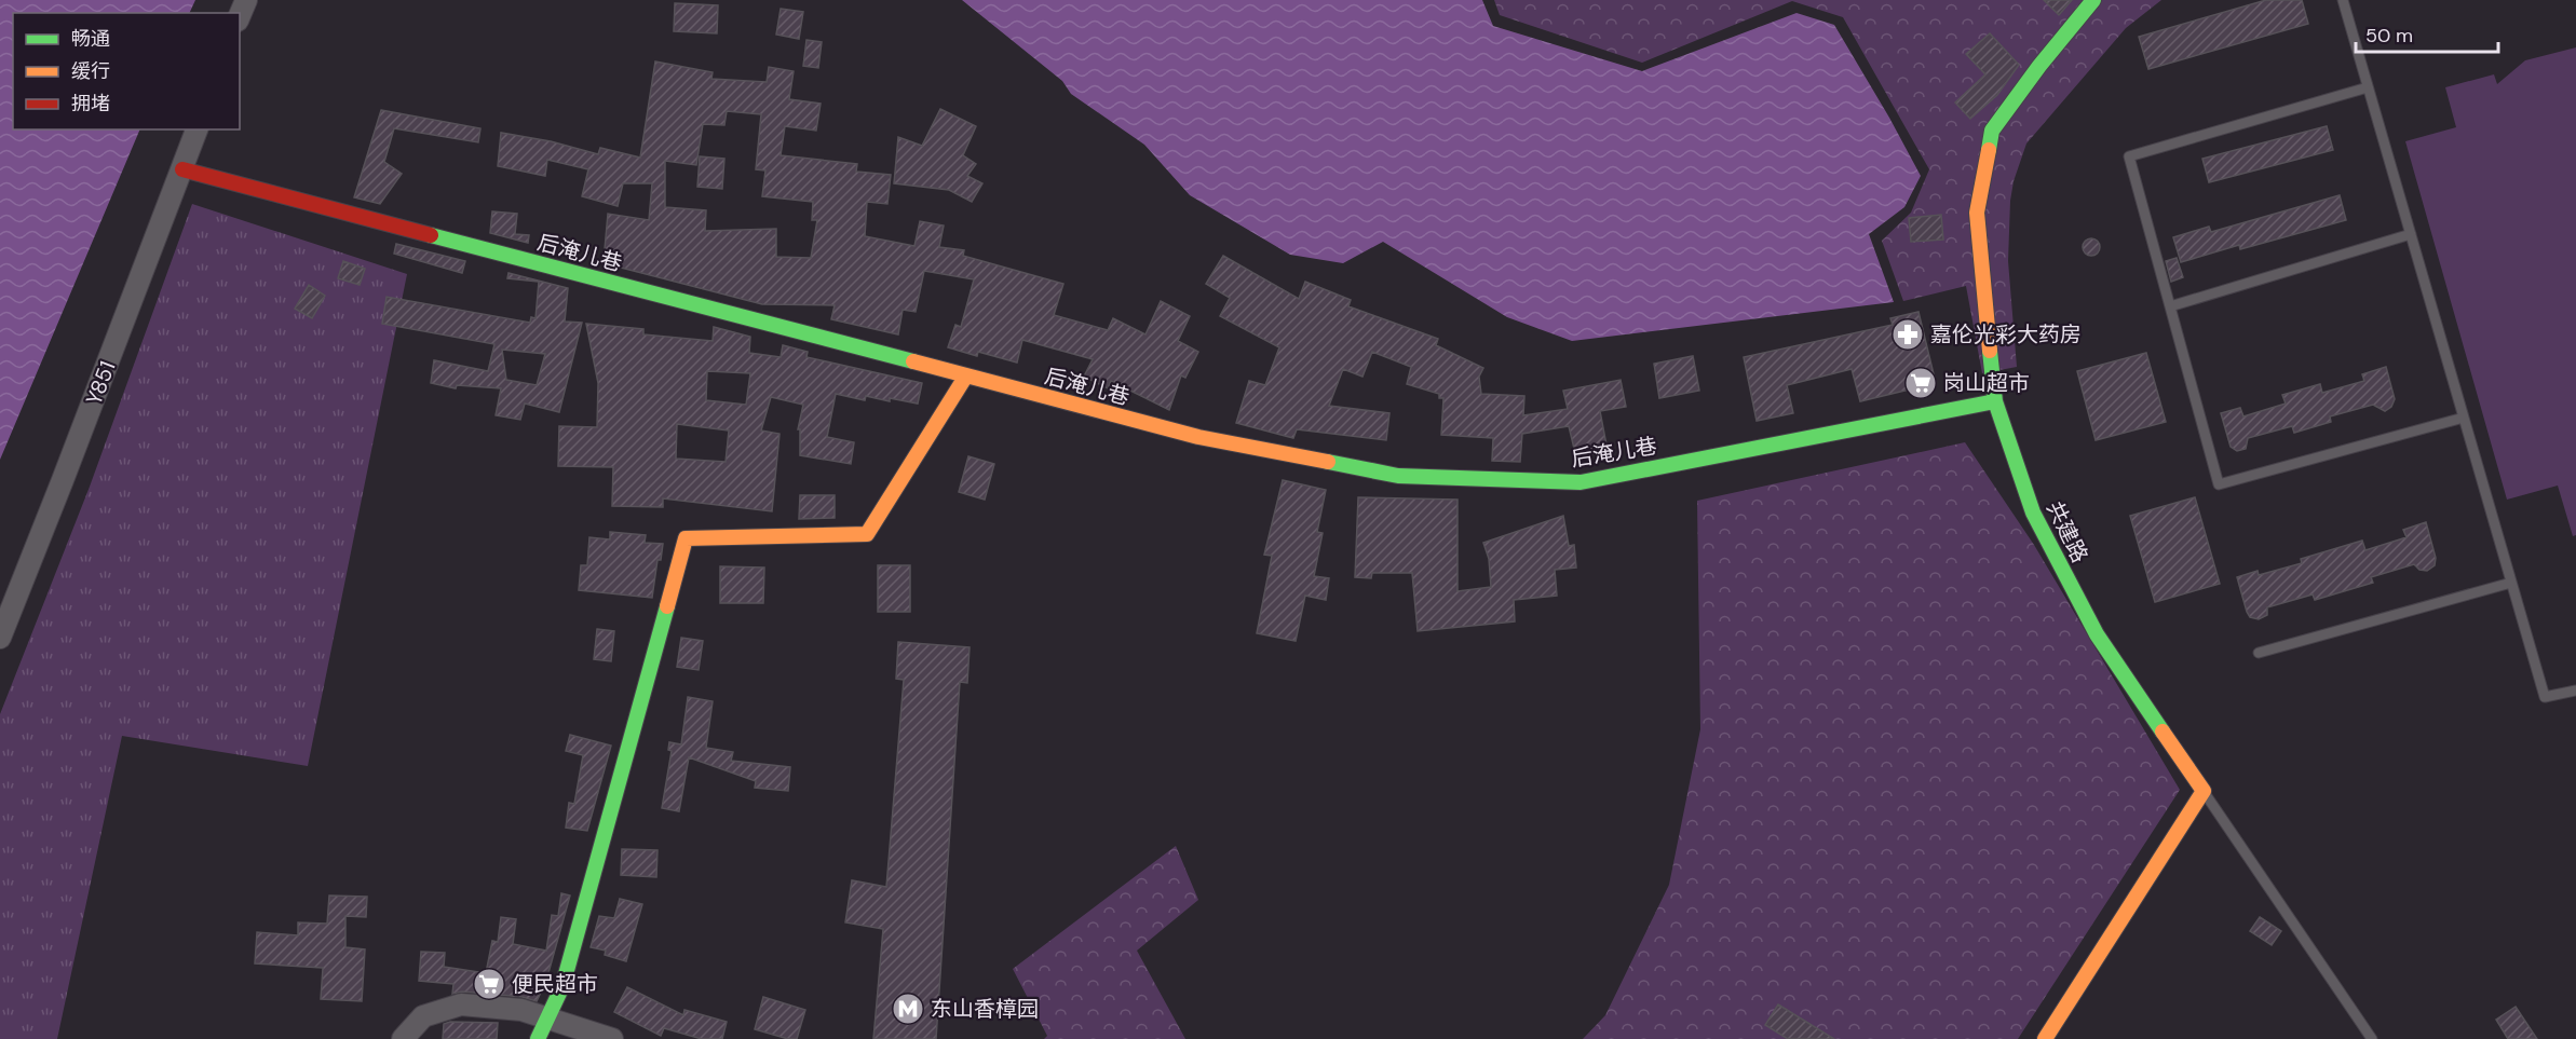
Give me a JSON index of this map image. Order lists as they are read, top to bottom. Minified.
{"streets":{"street":["后淹儿巷","Y851","共建路"]},"crossings":[["后淹儿巷","Y851"],["后淹儿巷","共建路"]],"places":{"pharmacy":["嘉伦光彩大药房"],"supermarket":["岗山超市","便民超市"],"metro station":["东山香樟园"]},"legend":["畅通","缓行","拥堵"],"scale_bar":"50 m"}
